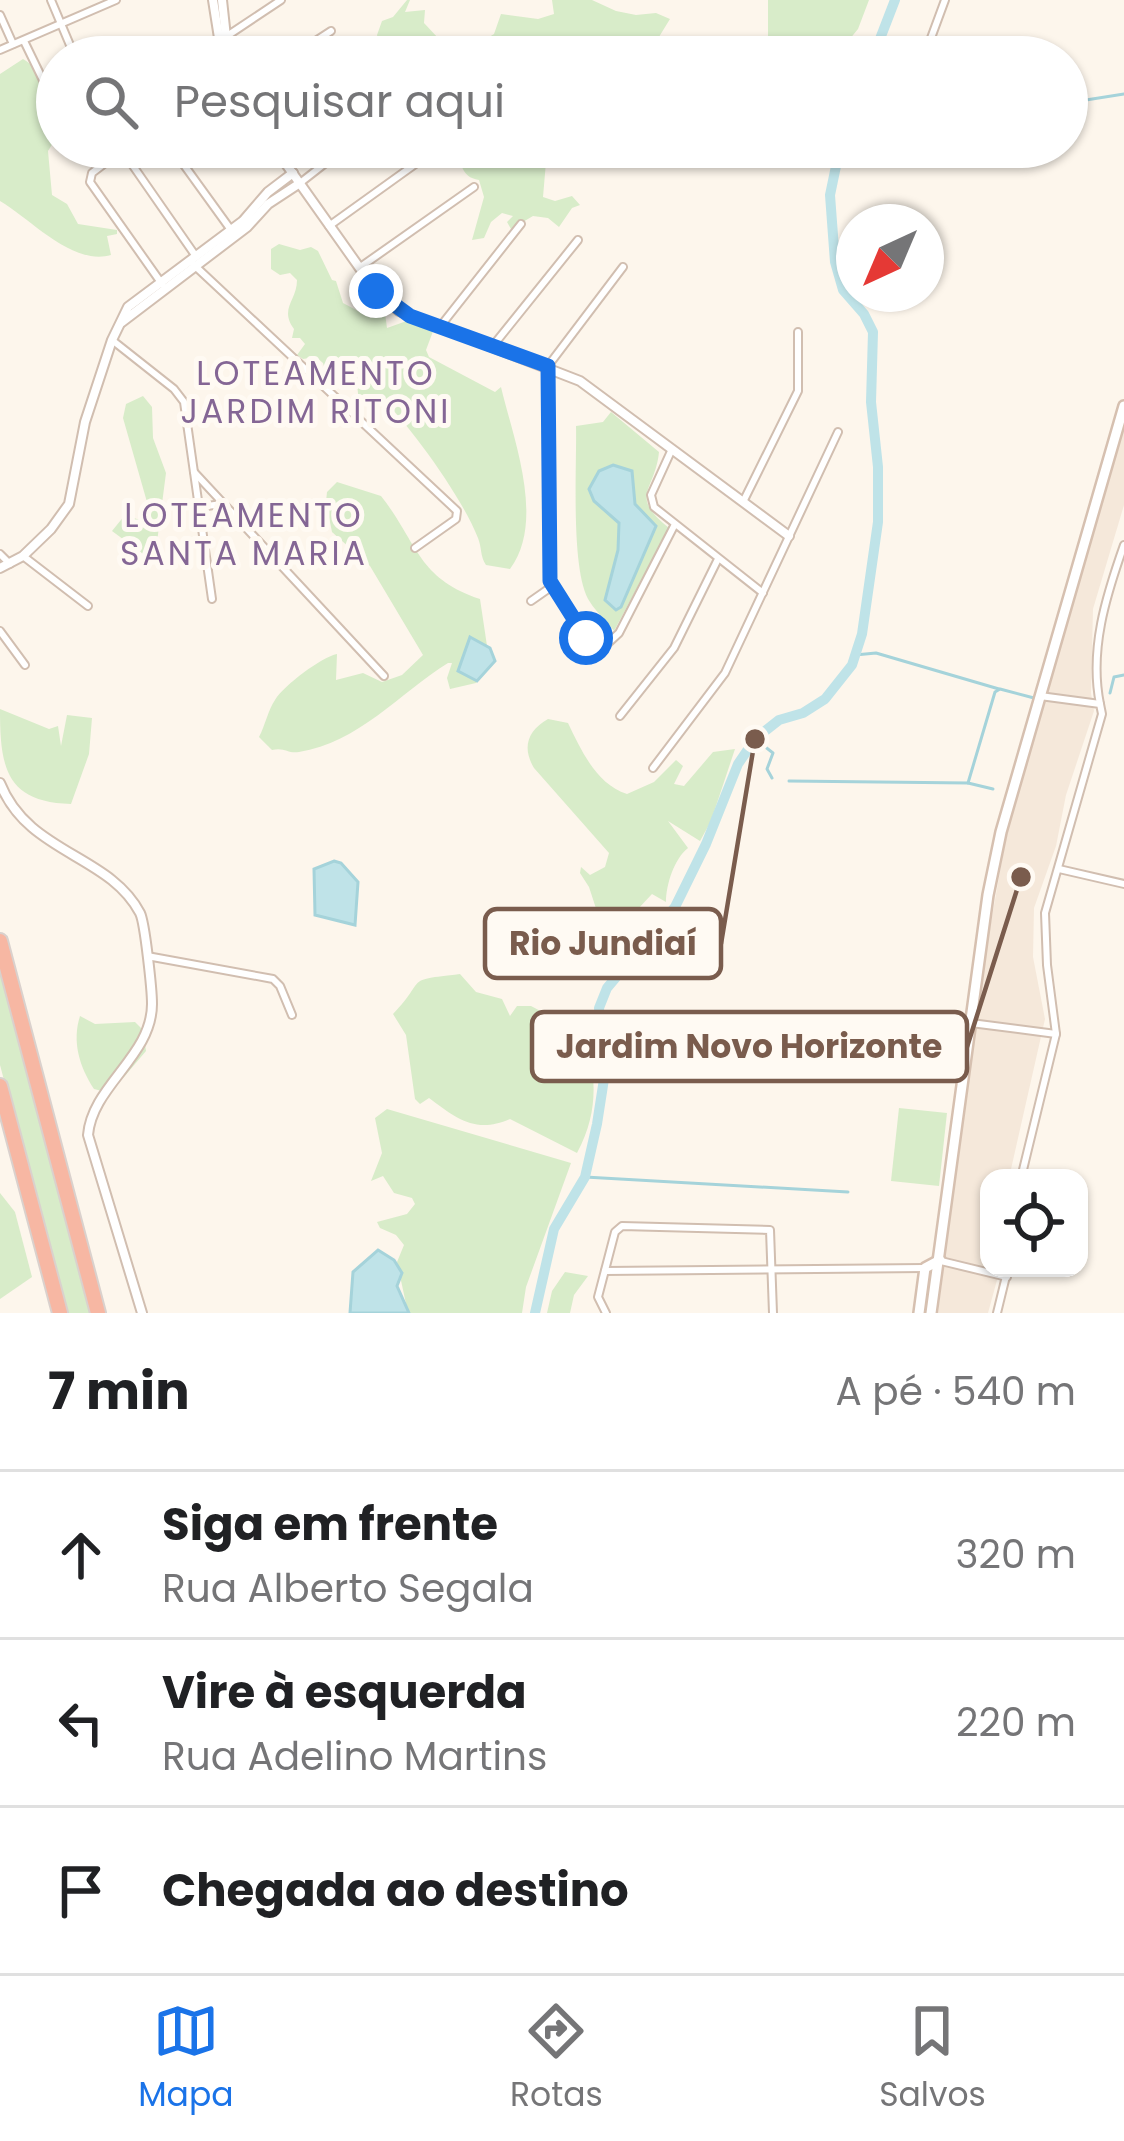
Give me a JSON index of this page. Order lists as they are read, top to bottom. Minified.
{"districts":["LOTEAMENTO JARDIM RITONI","LOTEAMENTO SANTA MARIA"],"places":["Rio Jundiaí","Jardim Novo Horizonte"],"north":"bottom left","page":{"search":"Pesquisar aqui","heading":["7 min","A pé · 540 m"],"list":[["Siga em frente","Rua Alberto Segala","320 m"],["Vire à esquerda","Rua Adelino Martins","220 m"],"Chegada ao destino"],"nav":["Mapa","Rotas","Salvos"]}}
